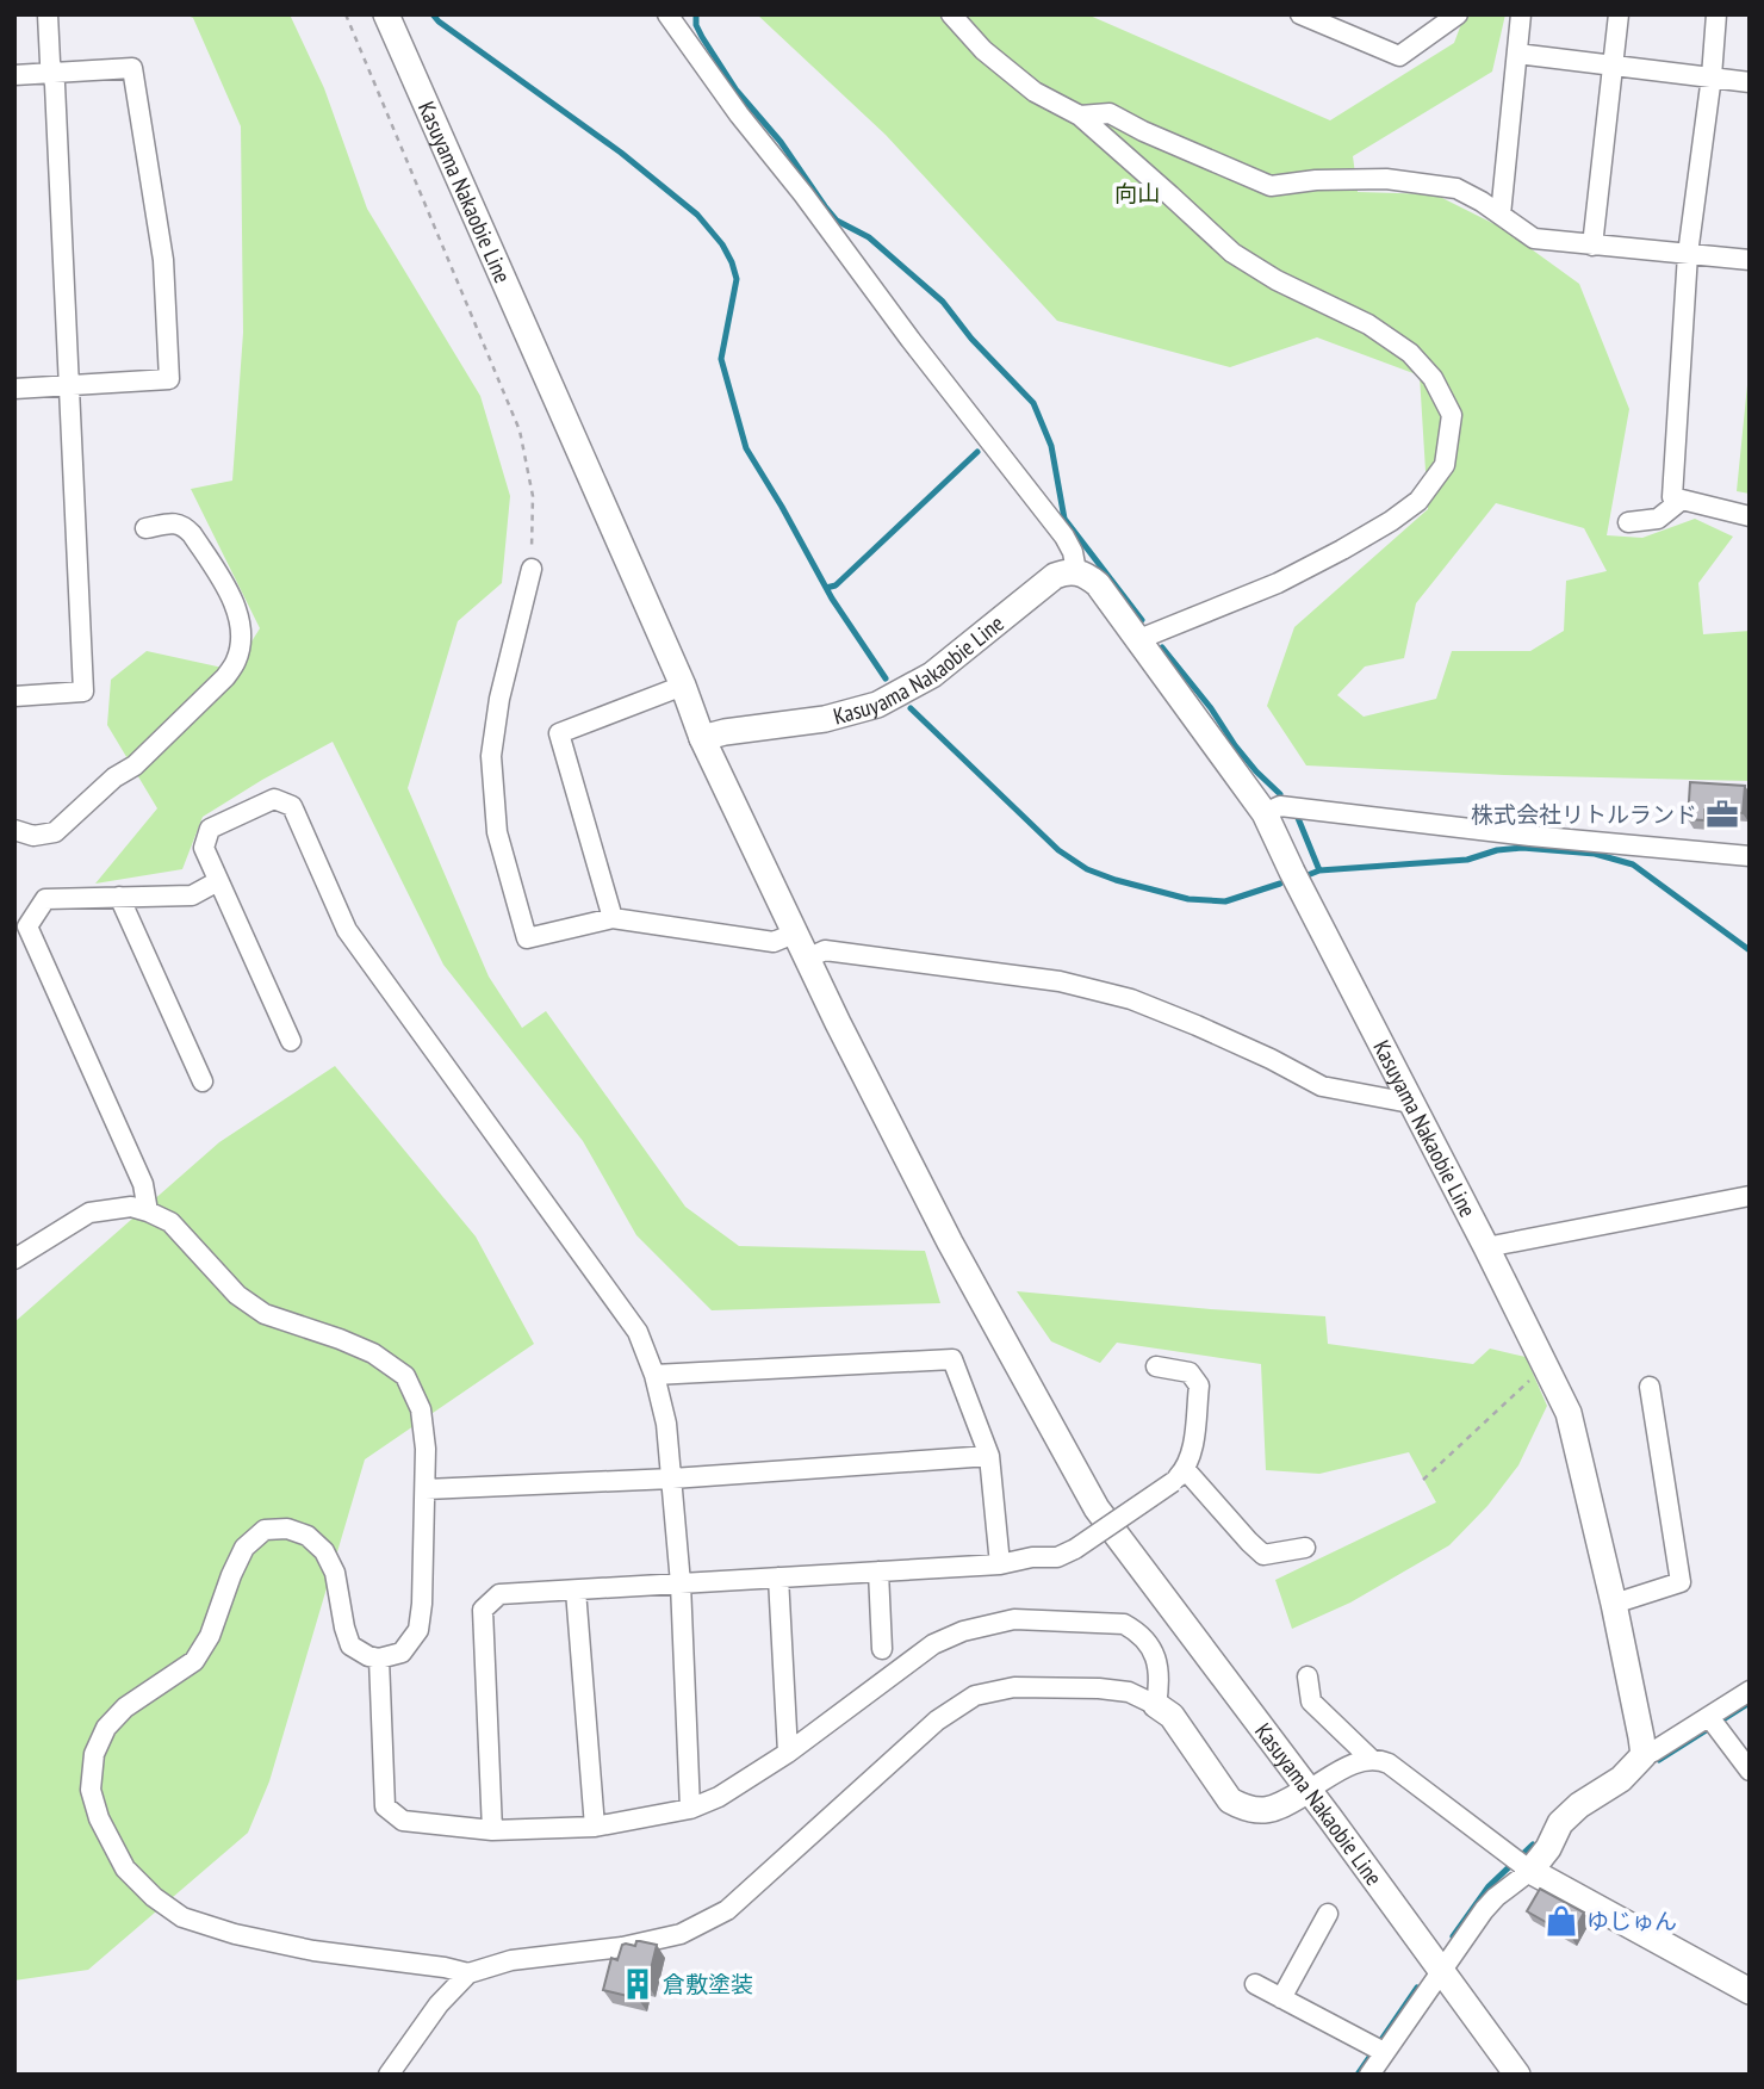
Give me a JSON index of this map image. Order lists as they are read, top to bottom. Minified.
{"streets":{"main road":["Kasuyama Nakaobie Line"]},"parks":["向山"],"places":{"office":["株式会社リトルランド"],"shop":["ゆじゅん"],"building":["倉敷塗装"]}}
